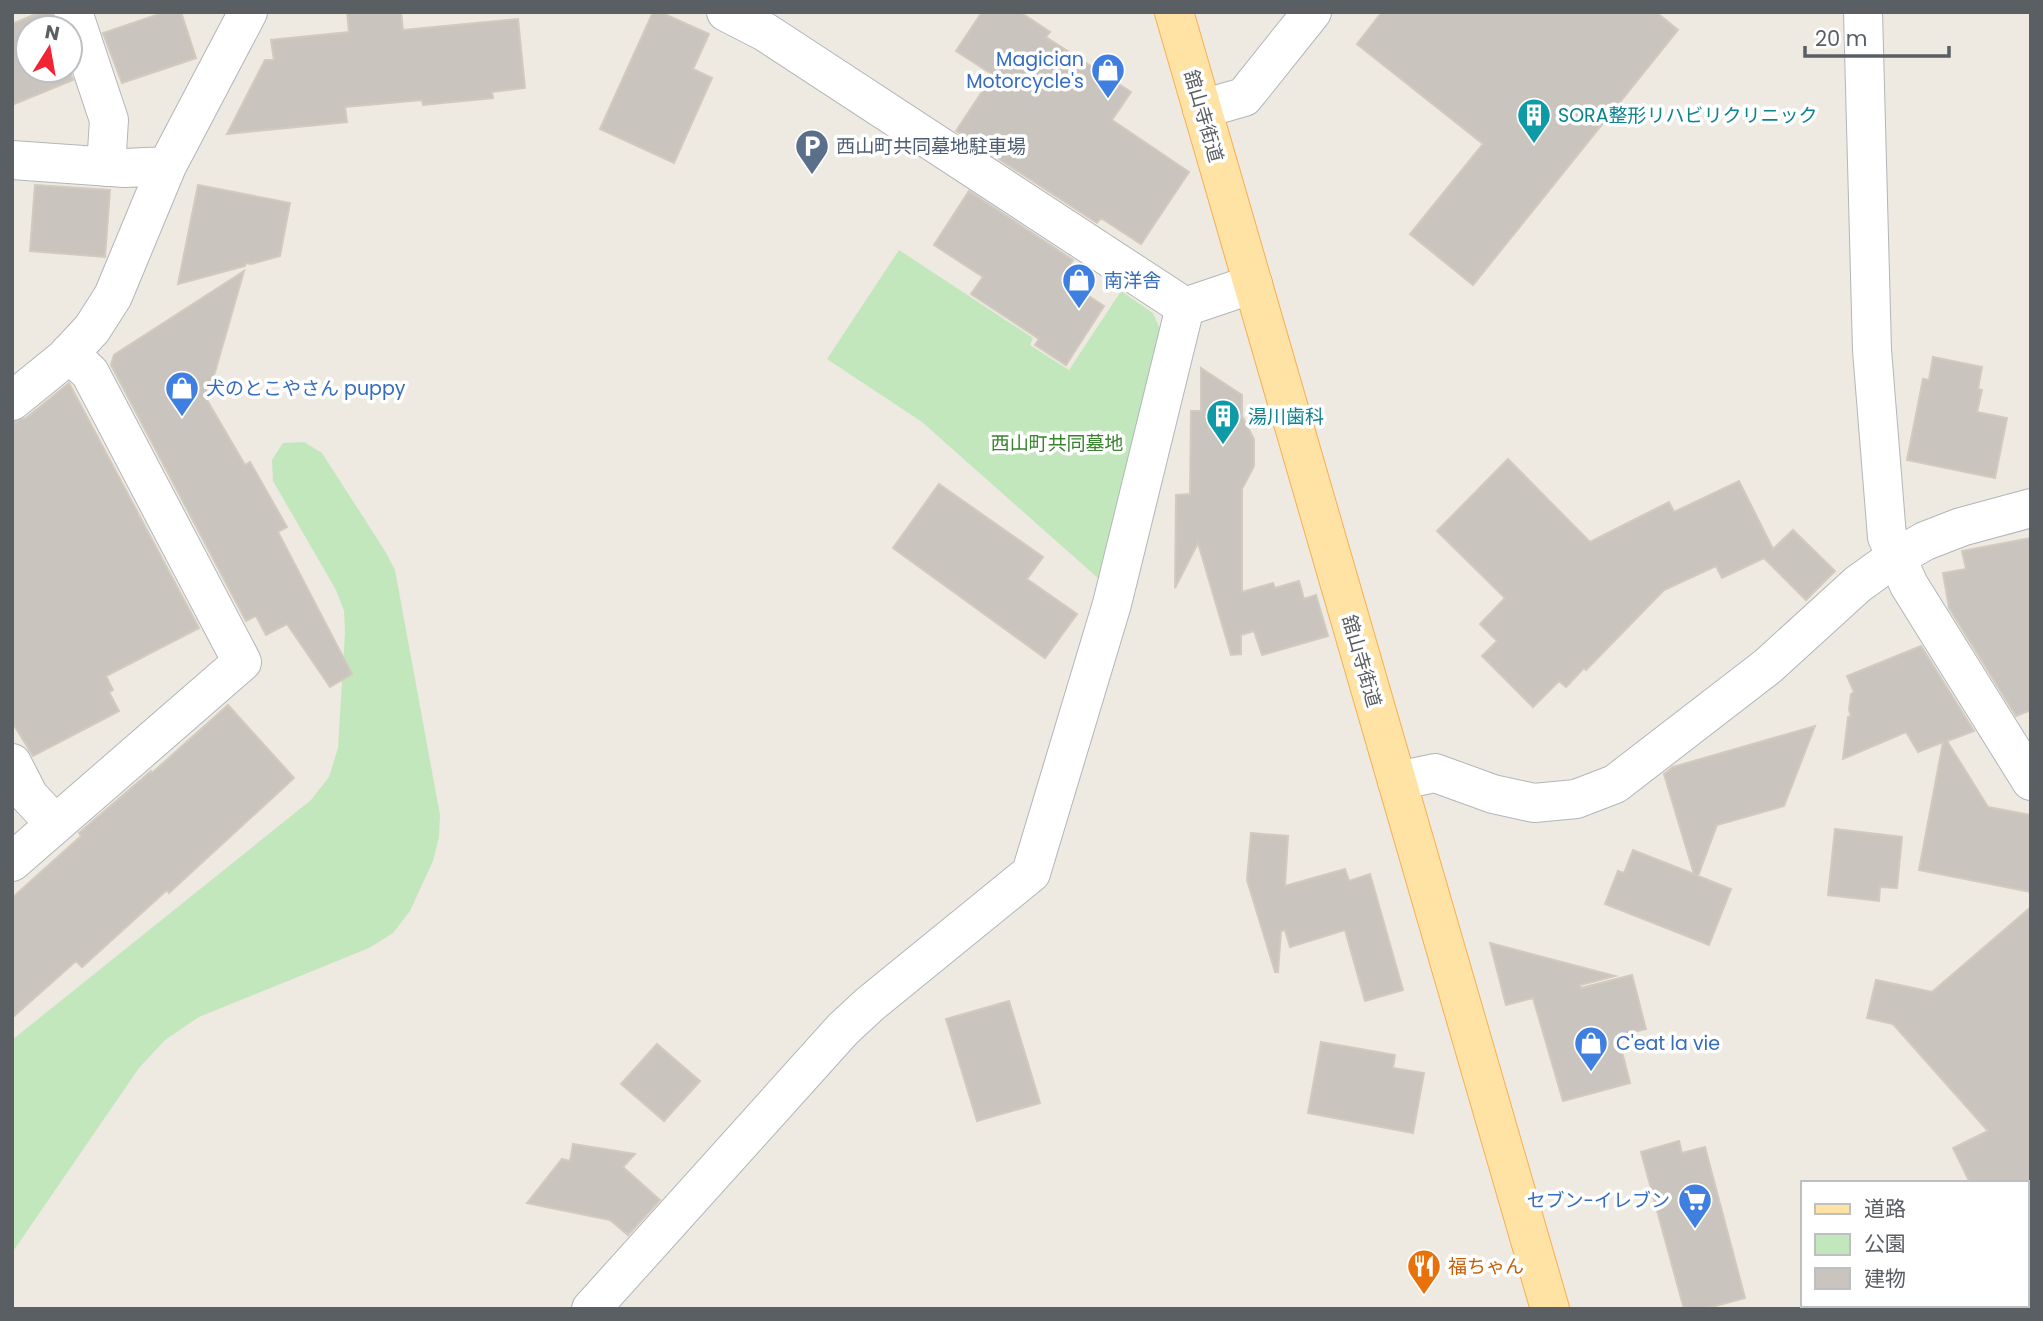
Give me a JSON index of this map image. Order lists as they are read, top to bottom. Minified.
{"streets":{"main road":["舘山寺街道"]},"parks":["西山町共同墓地"],"places":{"shop":["Magician Motorcycle's","南洋舎","犬のとこやさん puppy","C'eat la vie"],"building":["SORA整形リハビリクリニック","湯川歯科"],"parking":["西山町共同墓地駐車場"],"supermarket":["セブン-イレブン"],"restaurant":["福ちゃん"]},"legend":["道路","公園","建物"],"scale_bar":"20 m","north":"top"}
